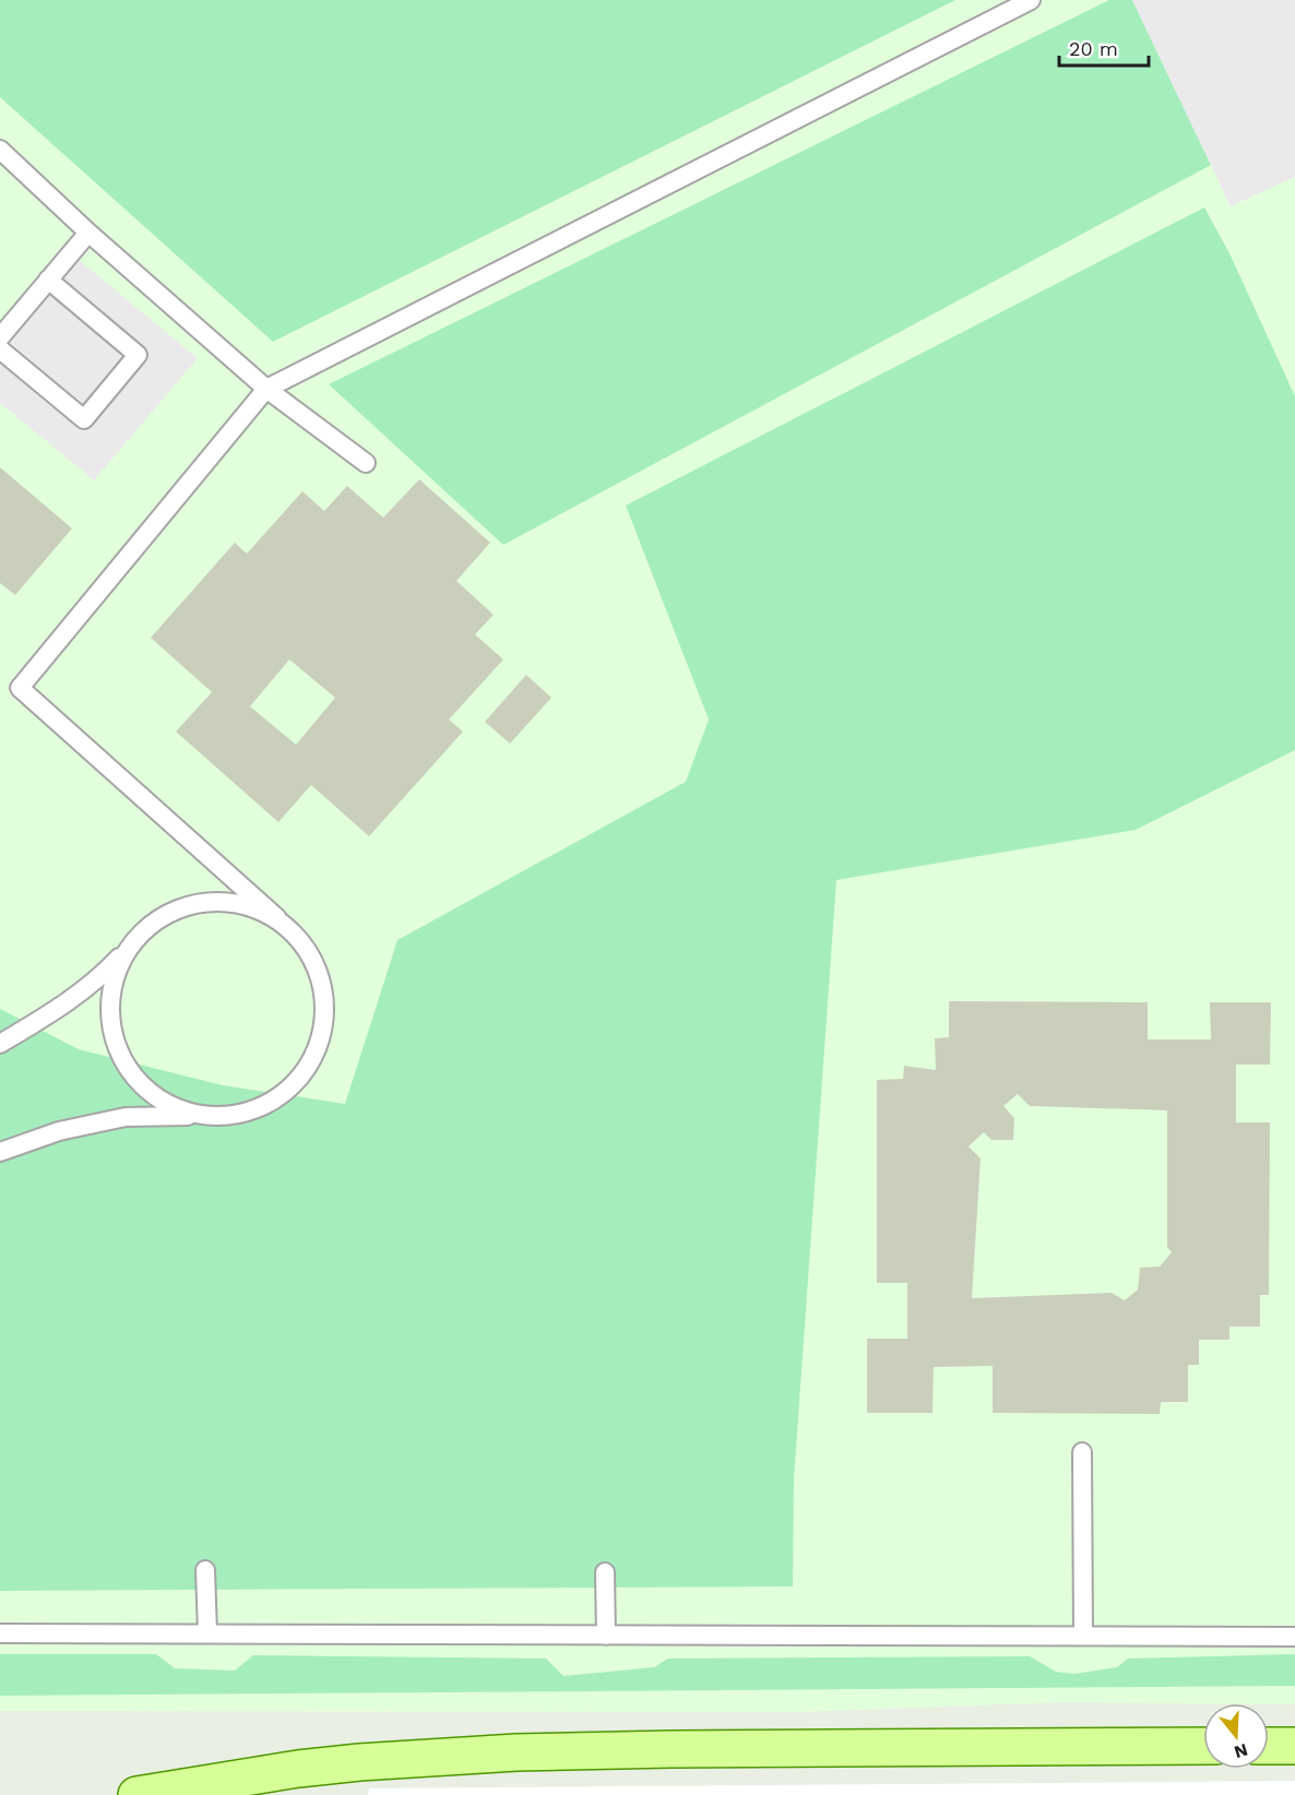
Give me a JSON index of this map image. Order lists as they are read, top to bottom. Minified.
{"scale_bar":"20 m","north":"bottom"}
